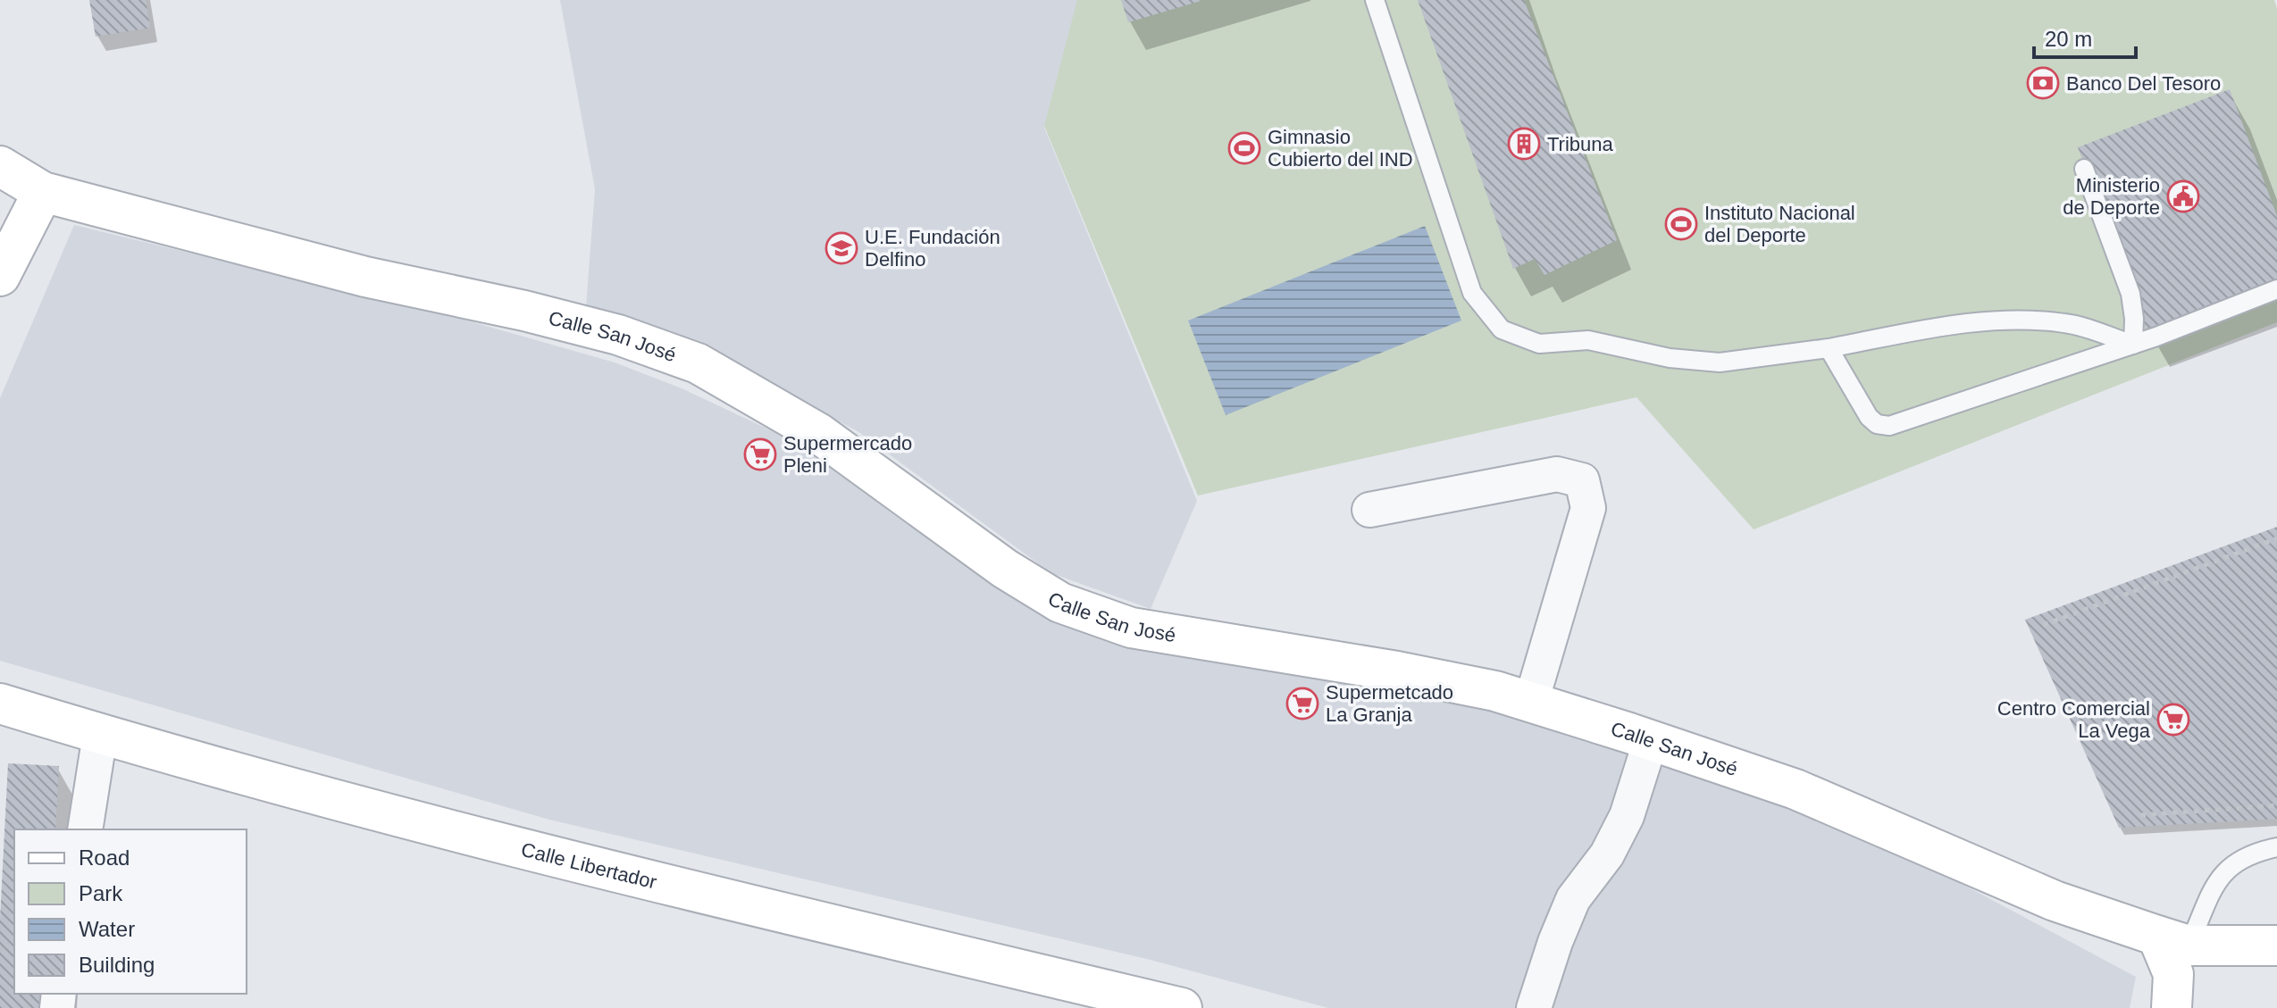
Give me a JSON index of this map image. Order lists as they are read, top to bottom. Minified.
{"streets":{"street":["Calle San José","Calle Libertador"]},"places":{"bank":["Banco Del Tesoro"],"building":["Tribuna"],"sports":["Gimnasio Cubierto del IND","Instituto Nacional del Deporte"],"public building":["Ministerio de Deporte"],"school or university":["U.E. Fundación Delfino"],"supermarket":["Supermercado Pleni","Supermetcado La Granja","Centro Comercial La Vega"]},"legend":["Road","Park","Water","Building"],"scale_bar":"20 m"}
